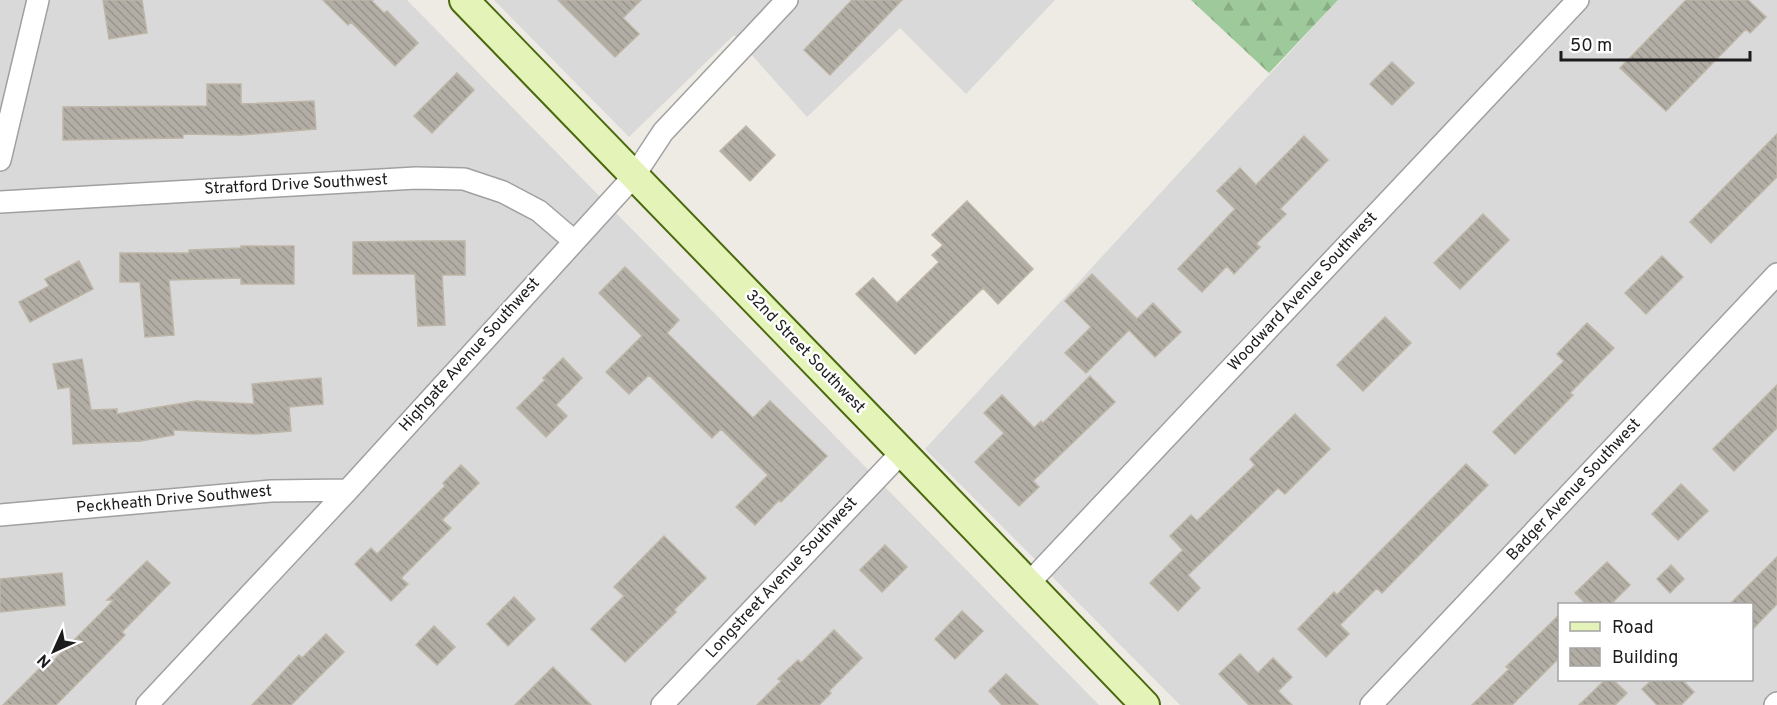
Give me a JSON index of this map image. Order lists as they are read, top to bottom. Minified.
{"streets":{"street":["Stratford Drive Southwest","Woodward Avenue Southwest","32nd Street Southwest","Highgate Avenue Southwest","Badger Avenue Southwest","Peckheath Drive Southwest","Longstreet Avenue Southwest"]},"crossings":[["Stratford Drive Southwest","Highgate Avenue Southwest"],["Woodward Avenue Southwest","32nd Street Southwest"],["32nd Street Southwest","Highgate Avenue Southwest"],["32nd Street Southwest","Longstreet Avenue Southwest"],["Highgate Avenue Southwest","Peckheath Drive Southwest"]],"legend":["Road","Building"],"scale_bar":"50 m","north":"bottom left"}
